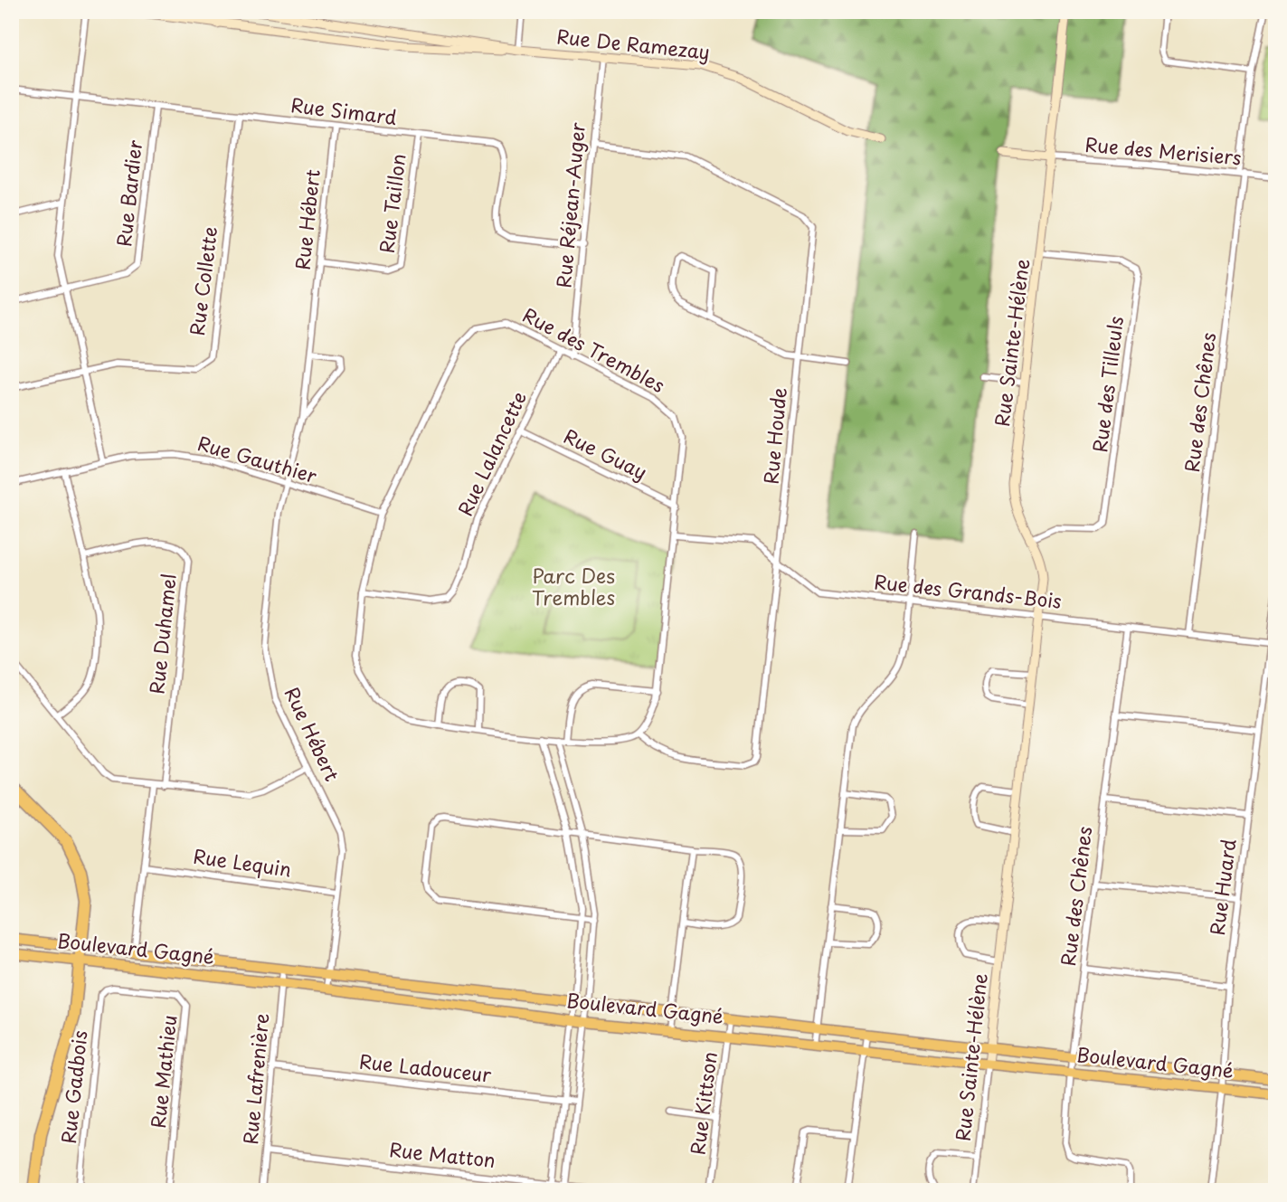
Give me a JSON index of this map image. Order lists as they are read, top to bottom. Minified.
{"streets":{"main road":["Boulevard Gagné"],"street":["Rue De Ramezay","Rue Simard","Rue des Merisiers","Rue Bardier","Rue Taillon","Rue Réjean-Auger","Rue Hébert","Rue Collette","Rue Sainte-Hélène","Rue des Trembles","Rue des Tilleuls","Rue des Chênes","Rue Houde","Rue Lalancette","Rue Guay","Rue Gauthier","Rue des Grands-Bois","Rue Duhamel","Rue Lequin","Rue Huard","Rue Ladouceur","Rue Mathieu","Rue Lafrenière","Rue Gadbois","Rue Kittson","Rue Matton"]},"crossings":[["Rue De Ramezay","Rue Réjean-Auger"],["Rue Simard","Rue Bardier"],["Rue Simard","Rue Taillon"],["Rue Simard","Rue Réjean-Auger"],["Rue Simard","Rue Hébert"],["Rue Simard","Rue Collette"],["Rue des Merisiers","Rue Sainte-Hélène"],["Rue des Merisiers","Rue des Chênes"],["Rue Taillon","Rue Hébert"],["Rue Réjean-Auger","Rue des Trembles"],["Rue Réjean-Auger","Rue Houde"],["Rue Hébert","Rue Gauthier"],["Rue Hébert","Rue Lequin"],["Rue Hébert","Boulevard Gagné"],["Rue Sainte-Hélène","Rue des Tilleuls"],["Rue Sainte-Hélène","Rue des Grands-Bois"],["Rue Sainte-Hélène","Boulevard Gagné"],["Rue des Trembles","Rue Houde"],["Rue des Trembles","Rue Lalancette"],["Rue des Trembles","Rue Guay"],["Rue des Trembles","Rue Gauthier"],["Rue des Trembles","Rue des Grands-Bois"],["Rue des Chênes","Rue des Grands-Bois"],["Rue des Chênes","Boulevard Gagné"],["Rue Houde","Rue des Grands-Bois"],["Rue Lalancette","Rue Guay"],["Rue des Grands-Bois","Rue Huard"],["Rue Huard","Boulevard Gagné"],["Boulevard Gagné","Rue Lafrenière"],["Boulevard Gagné","Rue Kittson"],["Rue Ladouceur","Rue Lafrenière"],["Rue Mathieu","Rue Gadbois"],["Rue Lafrenière","Rue Matton"]],"parks":["Parc Des Trembles"]}
